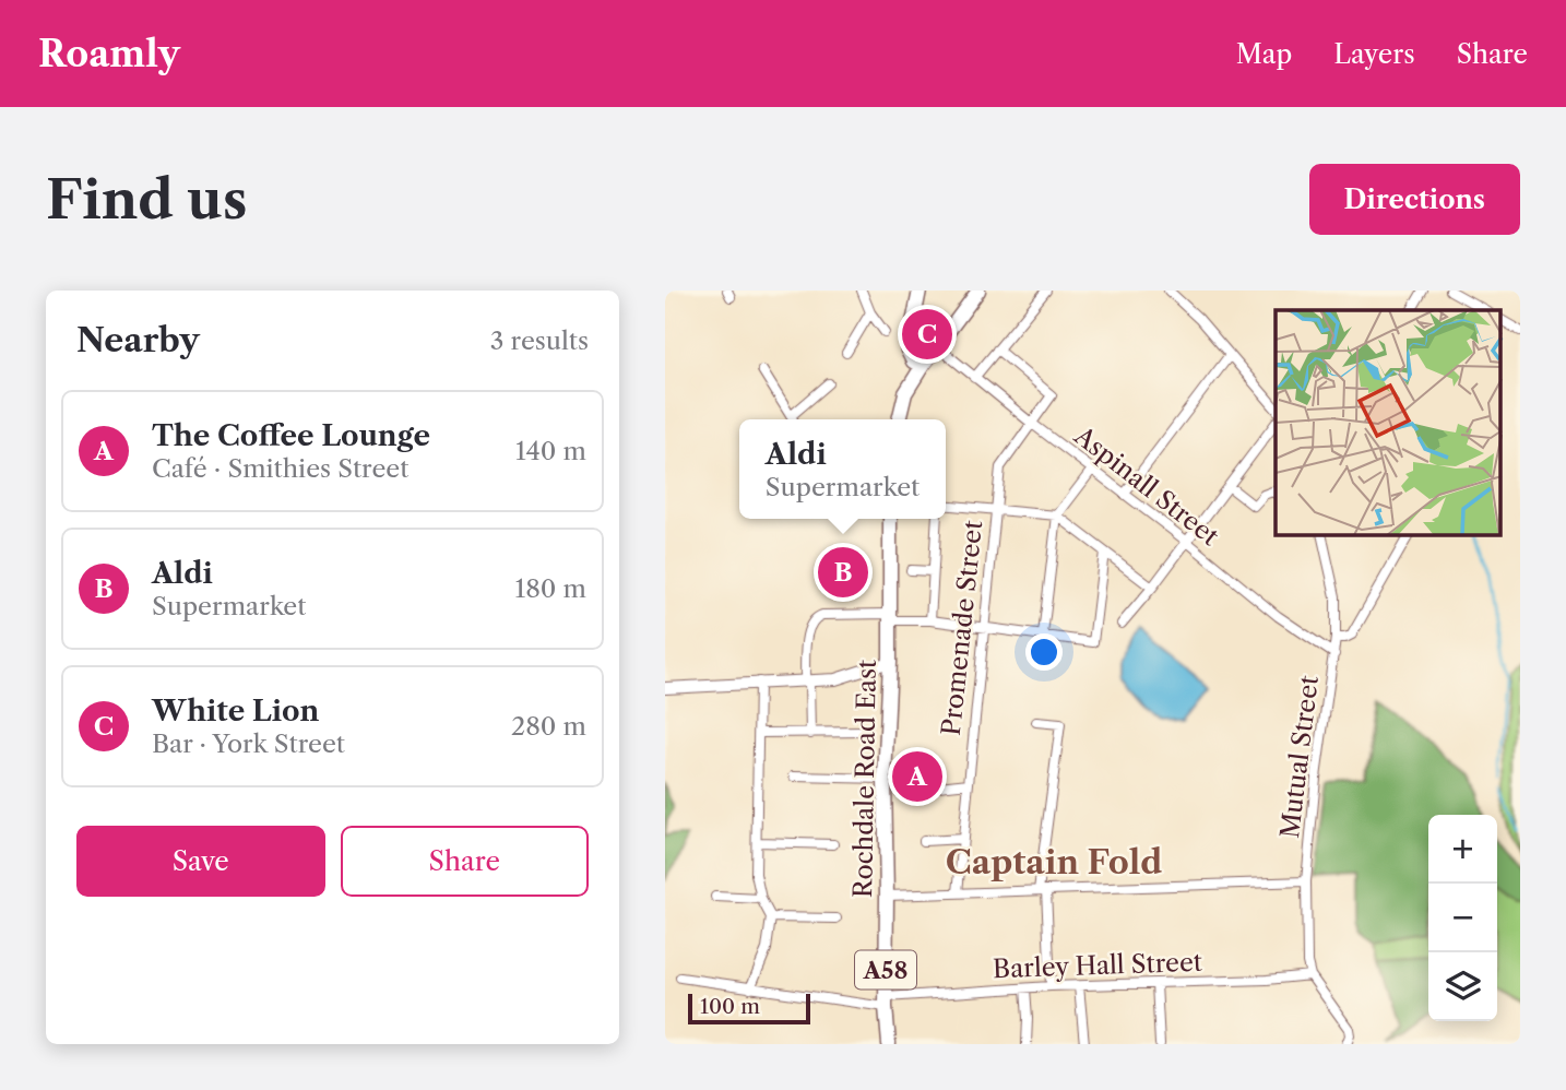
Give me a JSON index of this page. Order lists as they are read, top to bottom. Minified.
{"streets":{"main road":["Rochdale Road East","A58"],"street":["Aspinall Street","Promenade Street","Mutual Street","Barley Hall Street"]},"crossings":[["Aspinall Street","Promenade Street"],["Aspinall Street","Mutual Street"],["Mutual Street","Barley Hall Street"],["Rochdale Road East","Barley Hall Street"]],"districts":["Captain Fold"],"scale_bar":"100 m","page":{"header":"Roamly","nav":["Map","Layers","Share"],"buttons":["Directions",["Save","Share"]],"title":"Find us","heading":["Nearby","3 results"],"pins":["C","B","A"],"list":[{"mark":"A","name":"The Coffee Lounge","note":"Café · Smithies Street","value":"140 m"},{"mark":"B","name":"Aldi","note":"Supermarket","value":"180 m"},{"mark":"C","name":"White Lion","note":"Bar · York Street","value":"280 m"}],"popup":["Aldi","Supermarket"],"map_buttons":["+","−"],"scale":"100 m"}}
